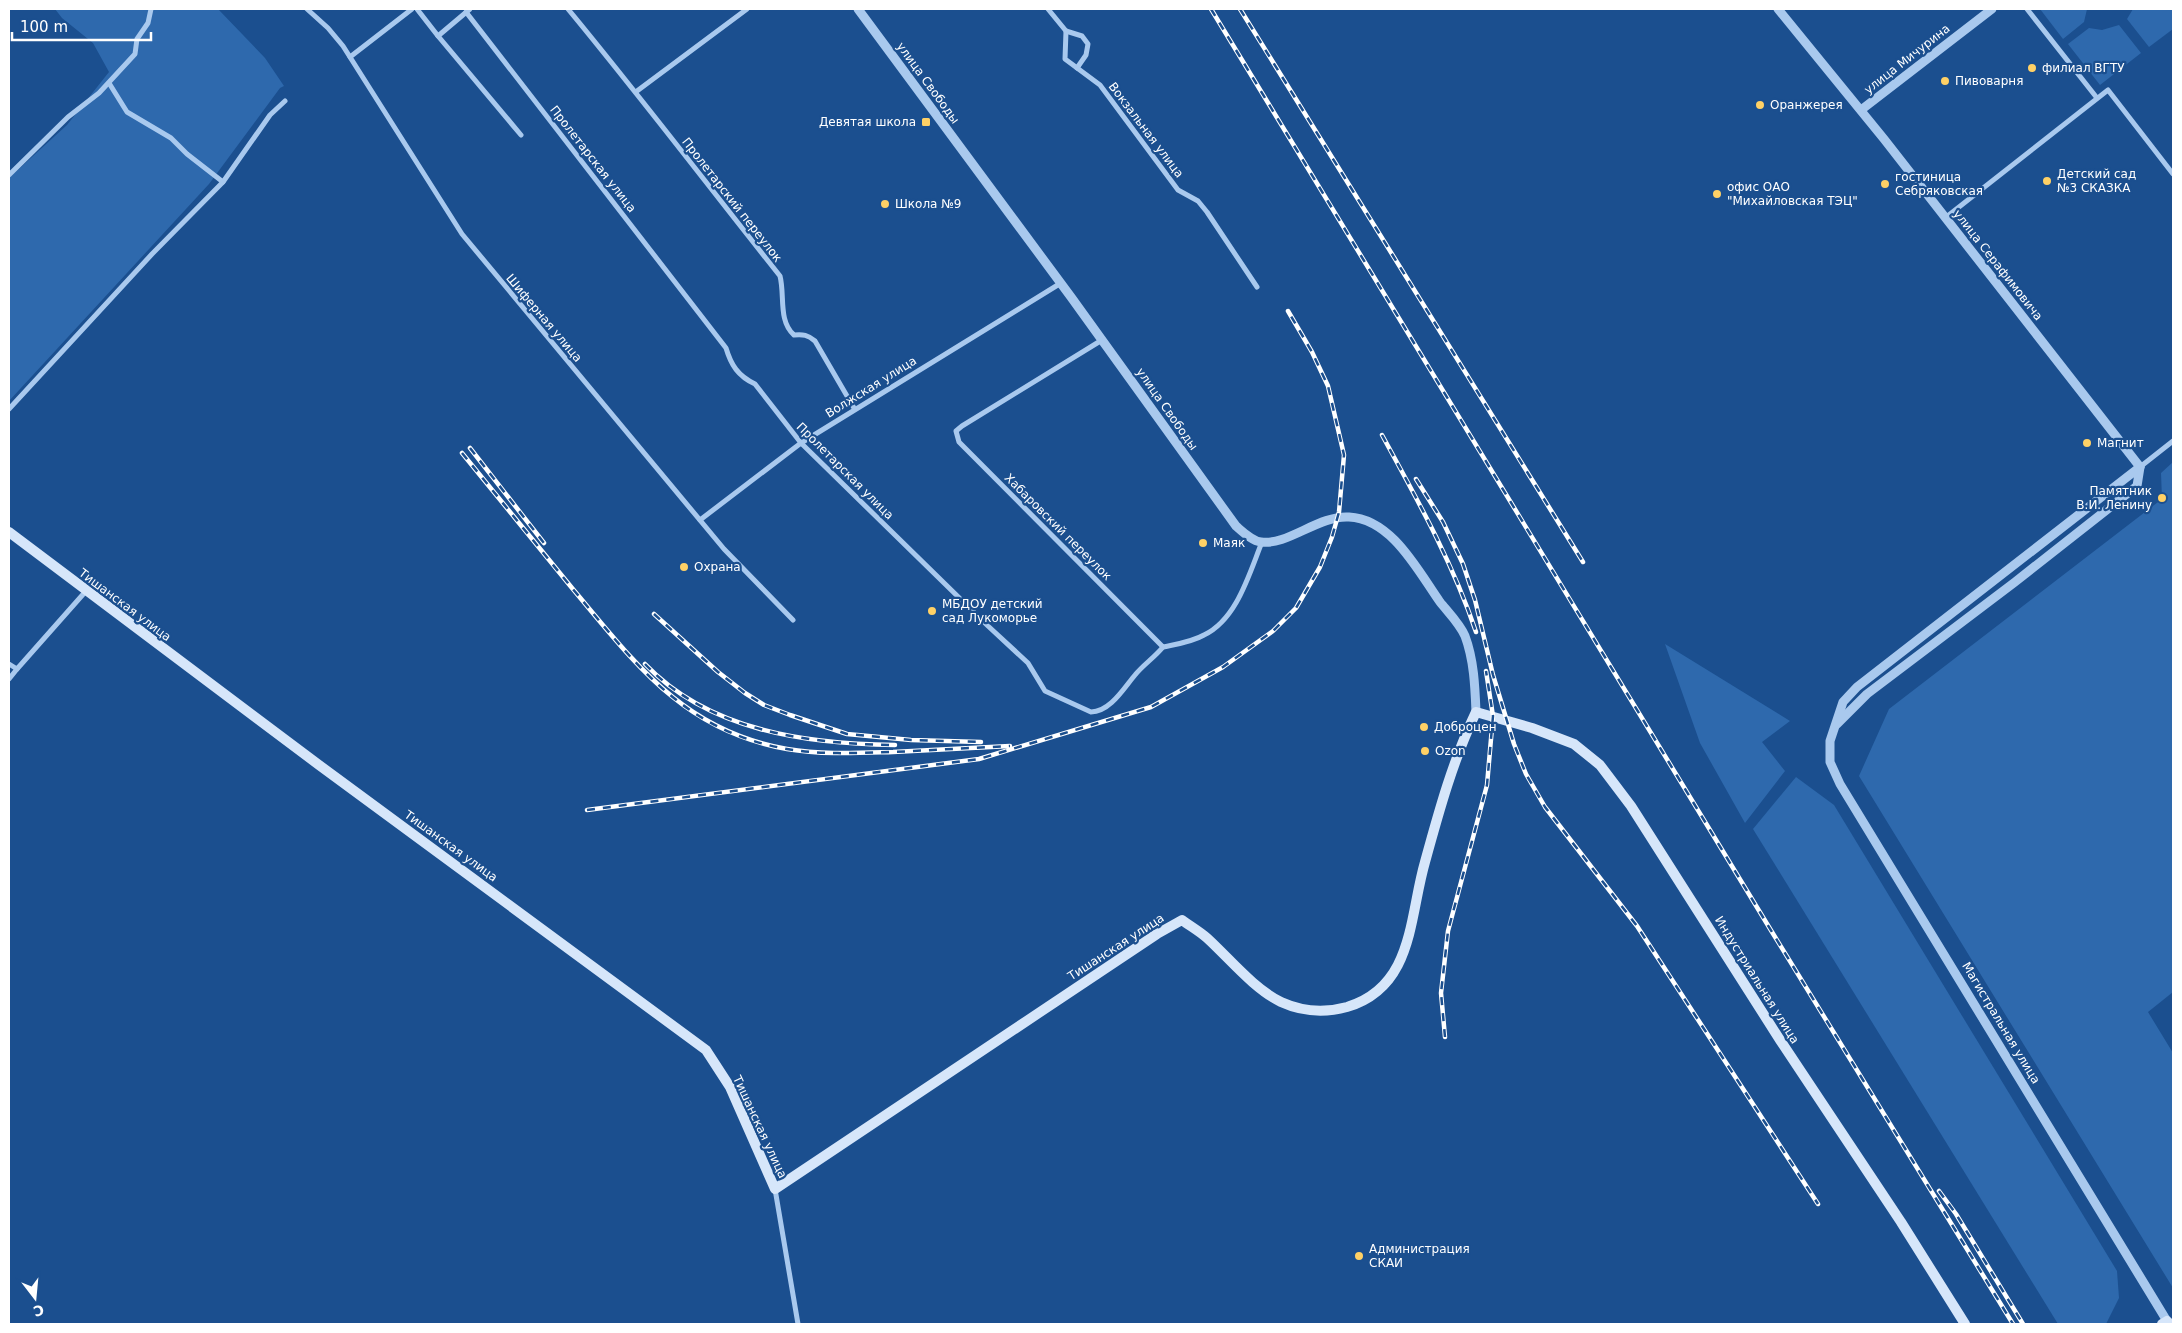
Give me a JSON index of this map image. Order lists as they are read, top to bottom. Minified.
{"streets":{"main road":["Тишанская улица","Индустриальная улица"],"street":["улица Мичурина","улица Свободы","Вокзальная улица","Пролетарская улица","Пролетарский переулок","улица Серафимовича","Шиферная улица","Волжская улица","Хабаровский переулок","Магистральная улица"]},"crossings":[["улица Мичурина","улица Серафимовича"],["улица Свободы","Волжская улица"],["улица Свободы","Хабаровский переулок"],["Пролетарская улица","Волжская улица"],["Пролетарская улица","Хабаровский переулок"],["Пролетарский переулок","Волжская улица"],["улица Серафимовича","Магистральная улица"],["Шиферная улица","Волжская улица"],["Тишанская улица","Индустриальная улица"]],"places":{"other":["филиал ВГТУ","Пивоварня","Оранжерея","Детский сад №3 СКАЗКА","гостиница Себряковская","офис ОАО \"Михайловская ТЭЦ\"","Школа №9","Магнит","Памятник В.И. Ленину","Mаяк","Охрана","МБДОУ детский сад Лукоморье","Доброцен","Ozon","Администрация СКАИ"],"transit":["Девятая школа"]},"scale_bar":"100 m","north":"bottom"}
